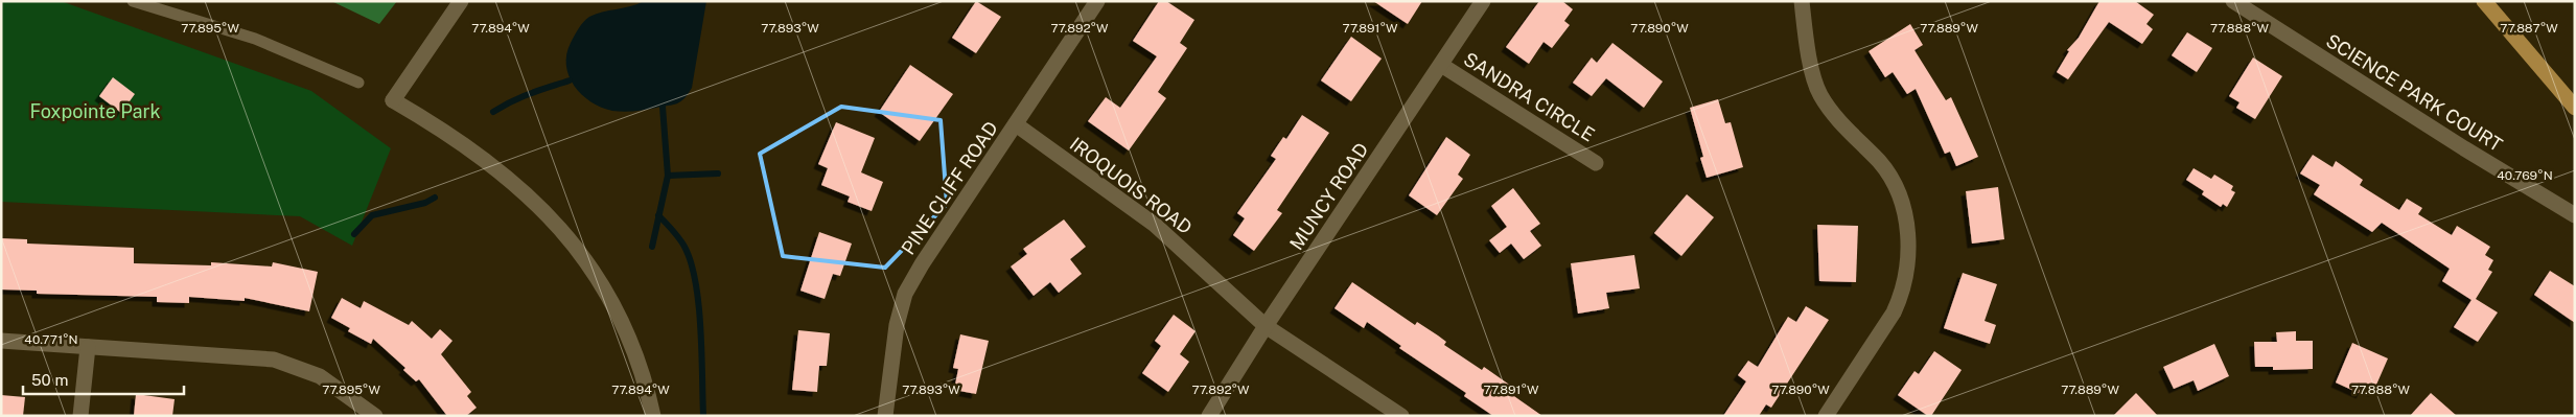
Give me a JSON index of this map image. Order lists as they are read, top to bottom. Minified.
{"streets":{"street":["SCIENCE PARK COURT","SANDRA CIRCLE","IROQUOIS ROAD","PINE CLIFF ROAD","MUNCY ROAD"]},"crossings":[["SANDRA CIRCLE","MUNCY ROAD"],["IROQUOIS ROAD","PINE CLIFF ROAD"],["IROQUOIS ROAD","MUNCY ROAD"]],"parks":["Foxpointe Park"],"scale_bar":"50 m","coordinates":["77.890°W","77.889°W","77.895°W","77.894°W","77.893°W","77.892°W","77.891°W","77.888°W","77.887°W","40.769°N","40.771°N"]}
